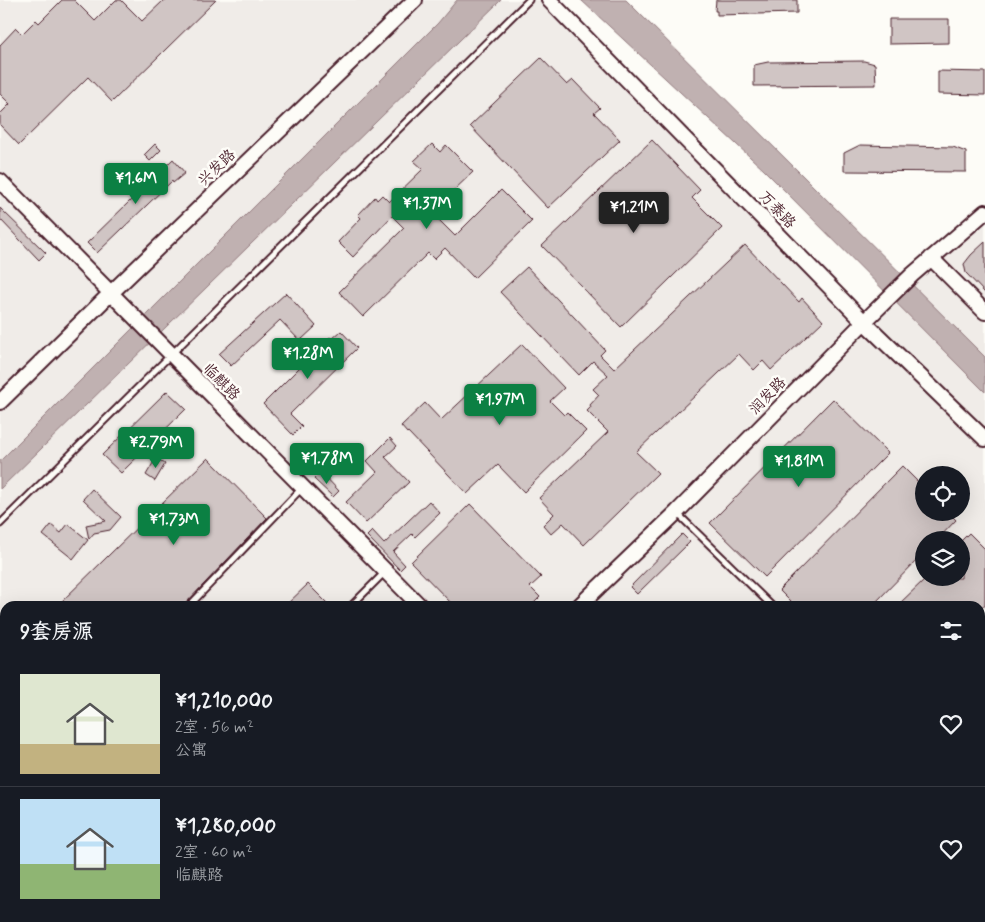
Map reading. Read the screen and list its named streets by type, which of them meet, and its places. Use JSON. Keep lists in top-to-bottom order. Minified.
{"streets":{"main road":["兴发路","万泰路","临麒路","润发路"]},"crossings":[["兴发路","临麒路"],["万泰路","润发路"]],"page":{"price":["¥1.6M","¥1.37M","¥1.21M","¥1.28M","¥1.97M","¥2.79M","¥1.78M","¥1.81M","¥1.73M"],"heading":"9套房源","list":[{"name":"¥1,210,000","note":"2室 · 56 m² · 公寓"},{"name":"¥1,280,000","note":"2室 · 60 m² · 临麒路"}]}}
